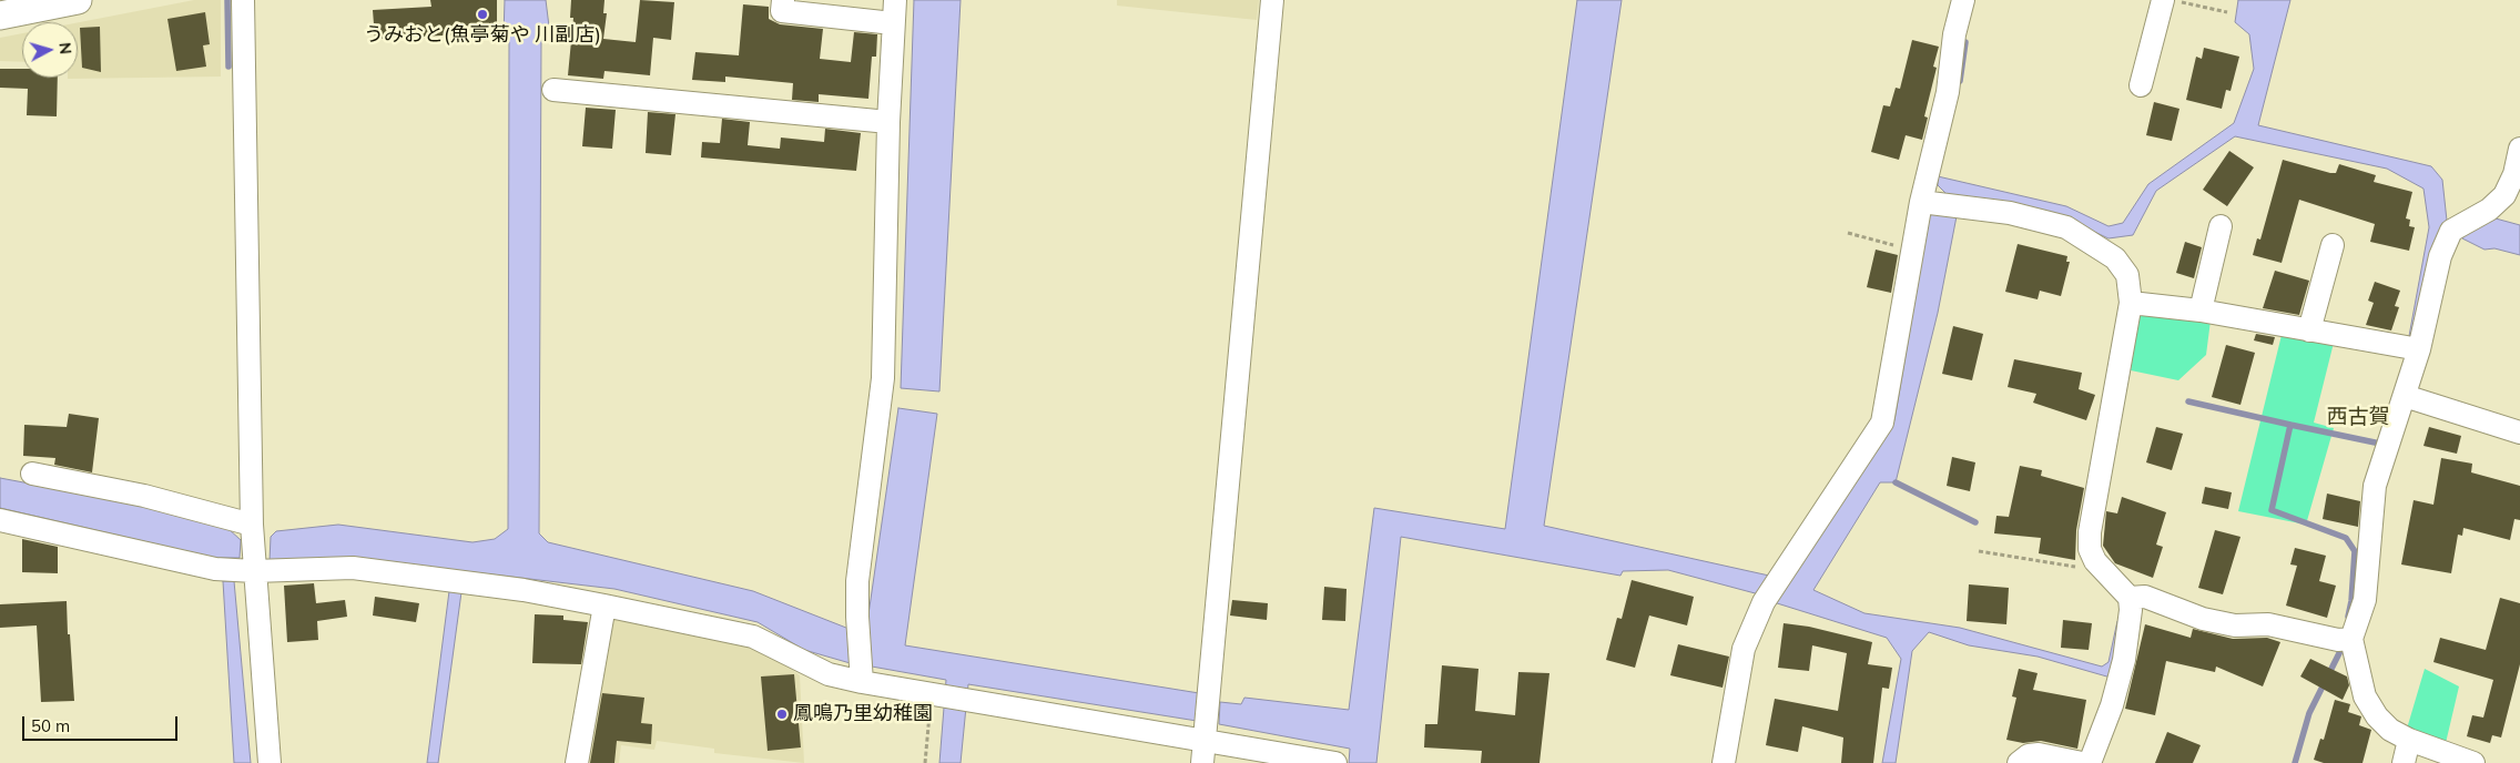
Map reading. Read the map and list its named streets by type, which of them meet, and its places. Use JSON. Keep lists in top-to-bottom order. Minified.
{"districts":["西古賀"],"places":["うみおと(魚亭菊や 川副店)","鳳鳴乃里幼稚園"],"scale_bar":"50 m","north":"right"}
